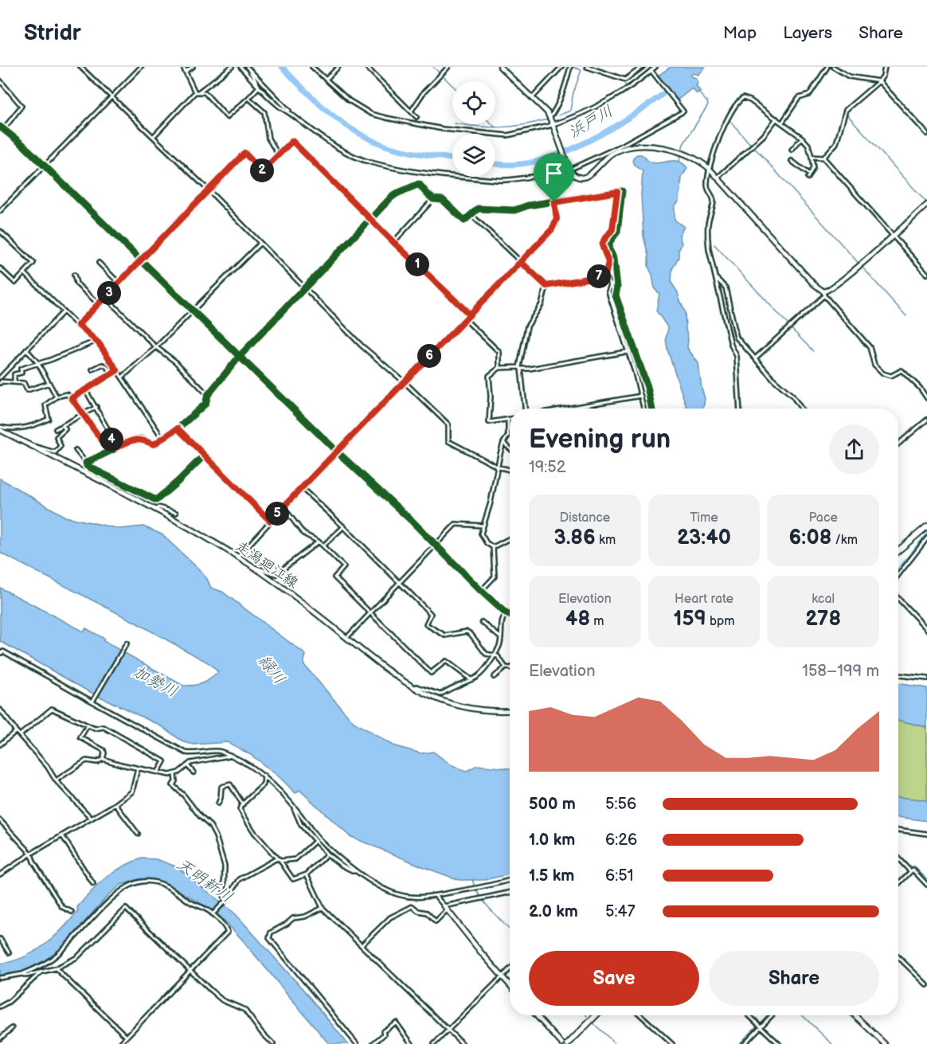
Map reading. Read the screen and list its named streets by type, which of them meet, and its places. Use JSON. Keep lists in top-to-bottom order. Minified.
{"streets":{"street":["走潟廻江線"]},"water":["浜戸川","緑川","加勢川","天明新川"],"page":{"header":"Stridr","nav":["Map","Layers","Share"],"pins":["2","1","7","3","6","4","5"],"heading":["Evening run","19:52"],"stats":[["Distance","3.86 km"],["Time","23:40"],["Pace","6:08 /km"],["Elevation","48 m"],["Heart rate","159 bpm"],["kcal","278"]],"chart":["Elevation","158–199 m"],"list":[{"name":"500 m","note":"5:56"},{"name":"1.0 km","note":"6:26"},{"name":"1.5 km","note":"6:51"},{"name":"2.0 km","note":"5:47"}],"buttons":["Save","Share"]}}
